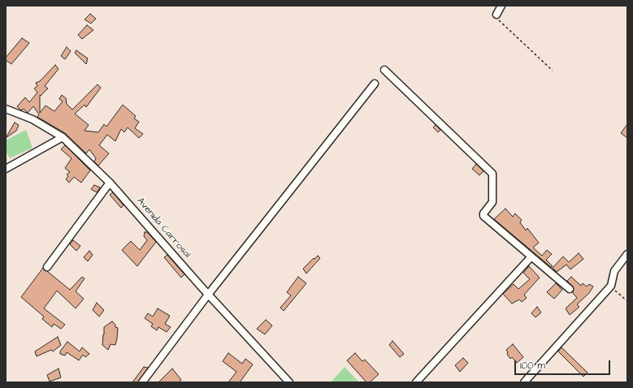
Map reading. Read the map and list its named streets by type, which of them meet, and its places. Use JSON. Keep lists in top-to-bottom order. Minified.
{"streets":{"street":["Avenida Carrosal"]},"scale_bar":"100 m"}
